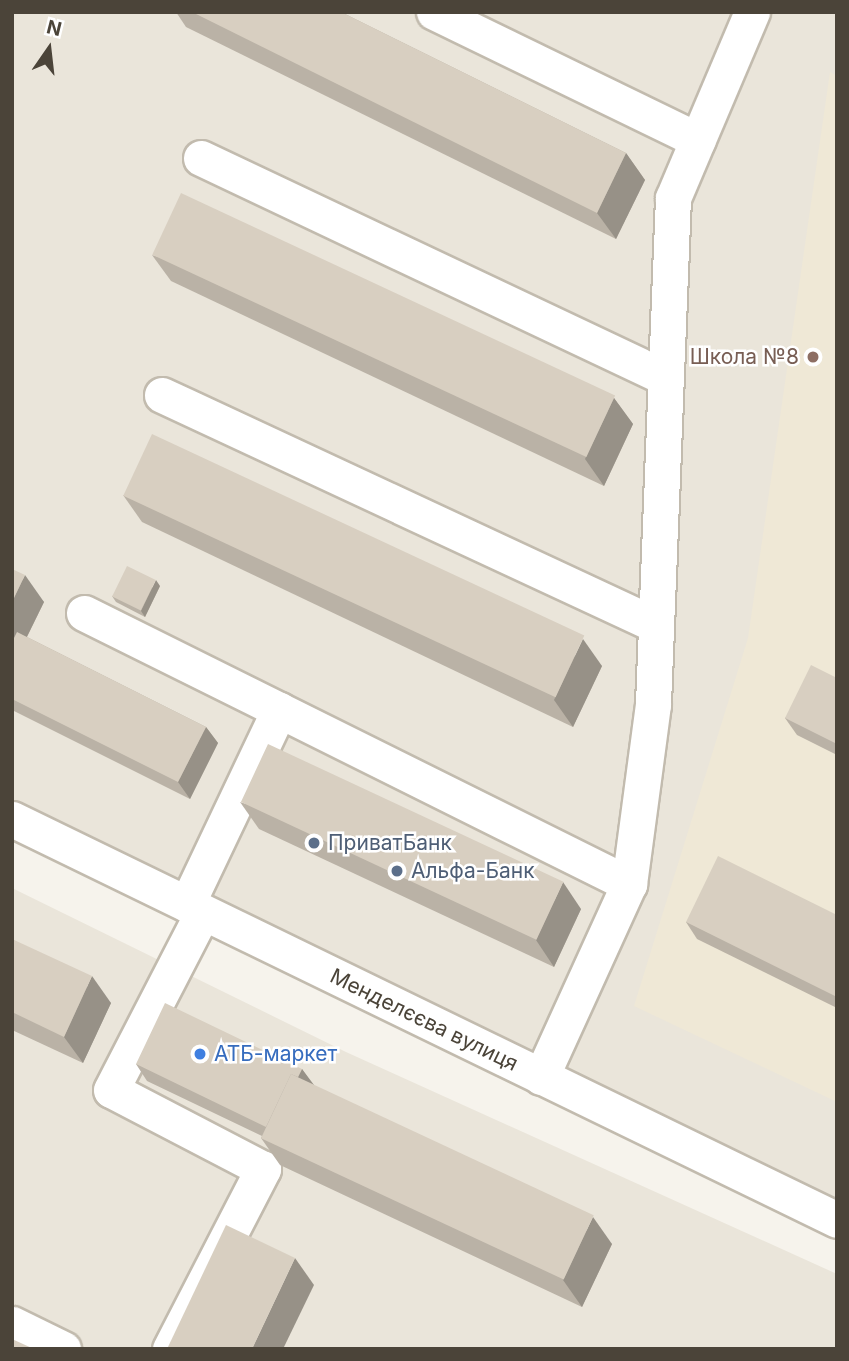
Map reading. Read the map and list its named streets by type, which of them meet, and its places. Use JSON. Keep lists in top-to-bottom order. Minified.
{"streets":{"street":["Менделєєва вулиця"]},"places":["Школа №8","ПриватБанк","Альфа-Банк","АТБ-маркет"],"north":"top"}
